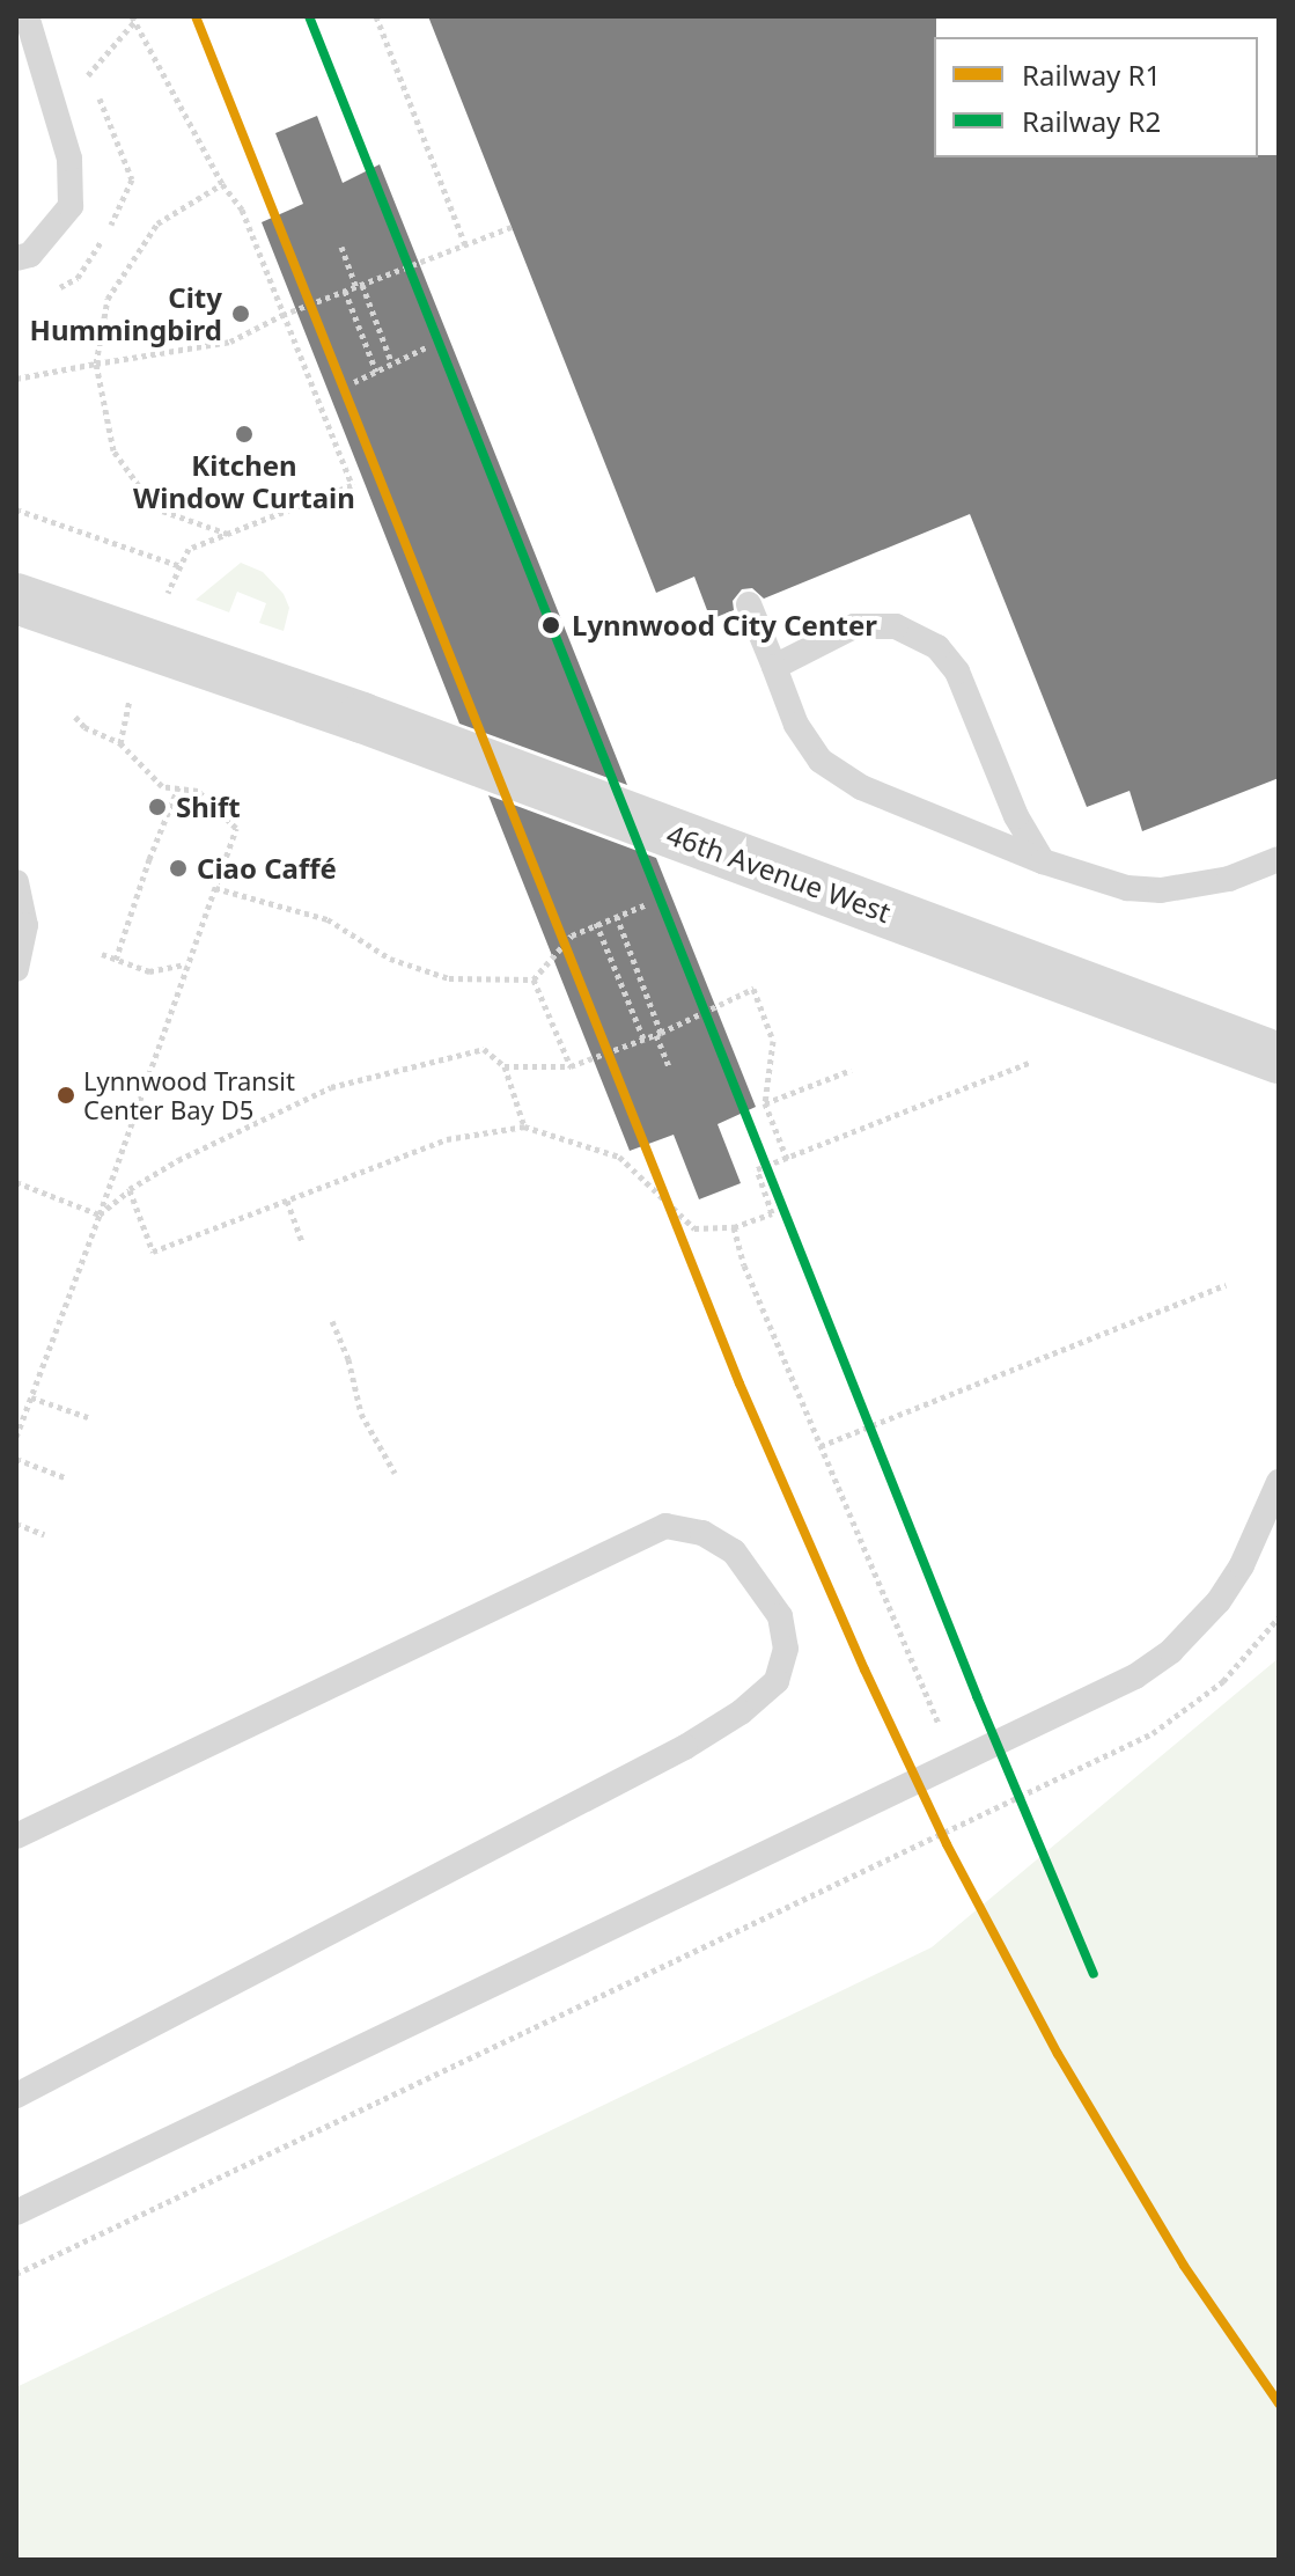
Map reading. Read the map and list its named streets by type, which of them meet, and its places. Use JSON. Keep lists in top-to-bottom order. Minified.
{"streets":{"street":["46th Avenue West"]},"places":["City Hummingbird","Kitchen Window Curtain","Lynnwood City Center","Shift","Ciao Caffé","Lynnwood Transit Center Bay D5"],"lines":["rail line R1","rail line R2"],"legend":["Railway R1","Railway R2"]}
